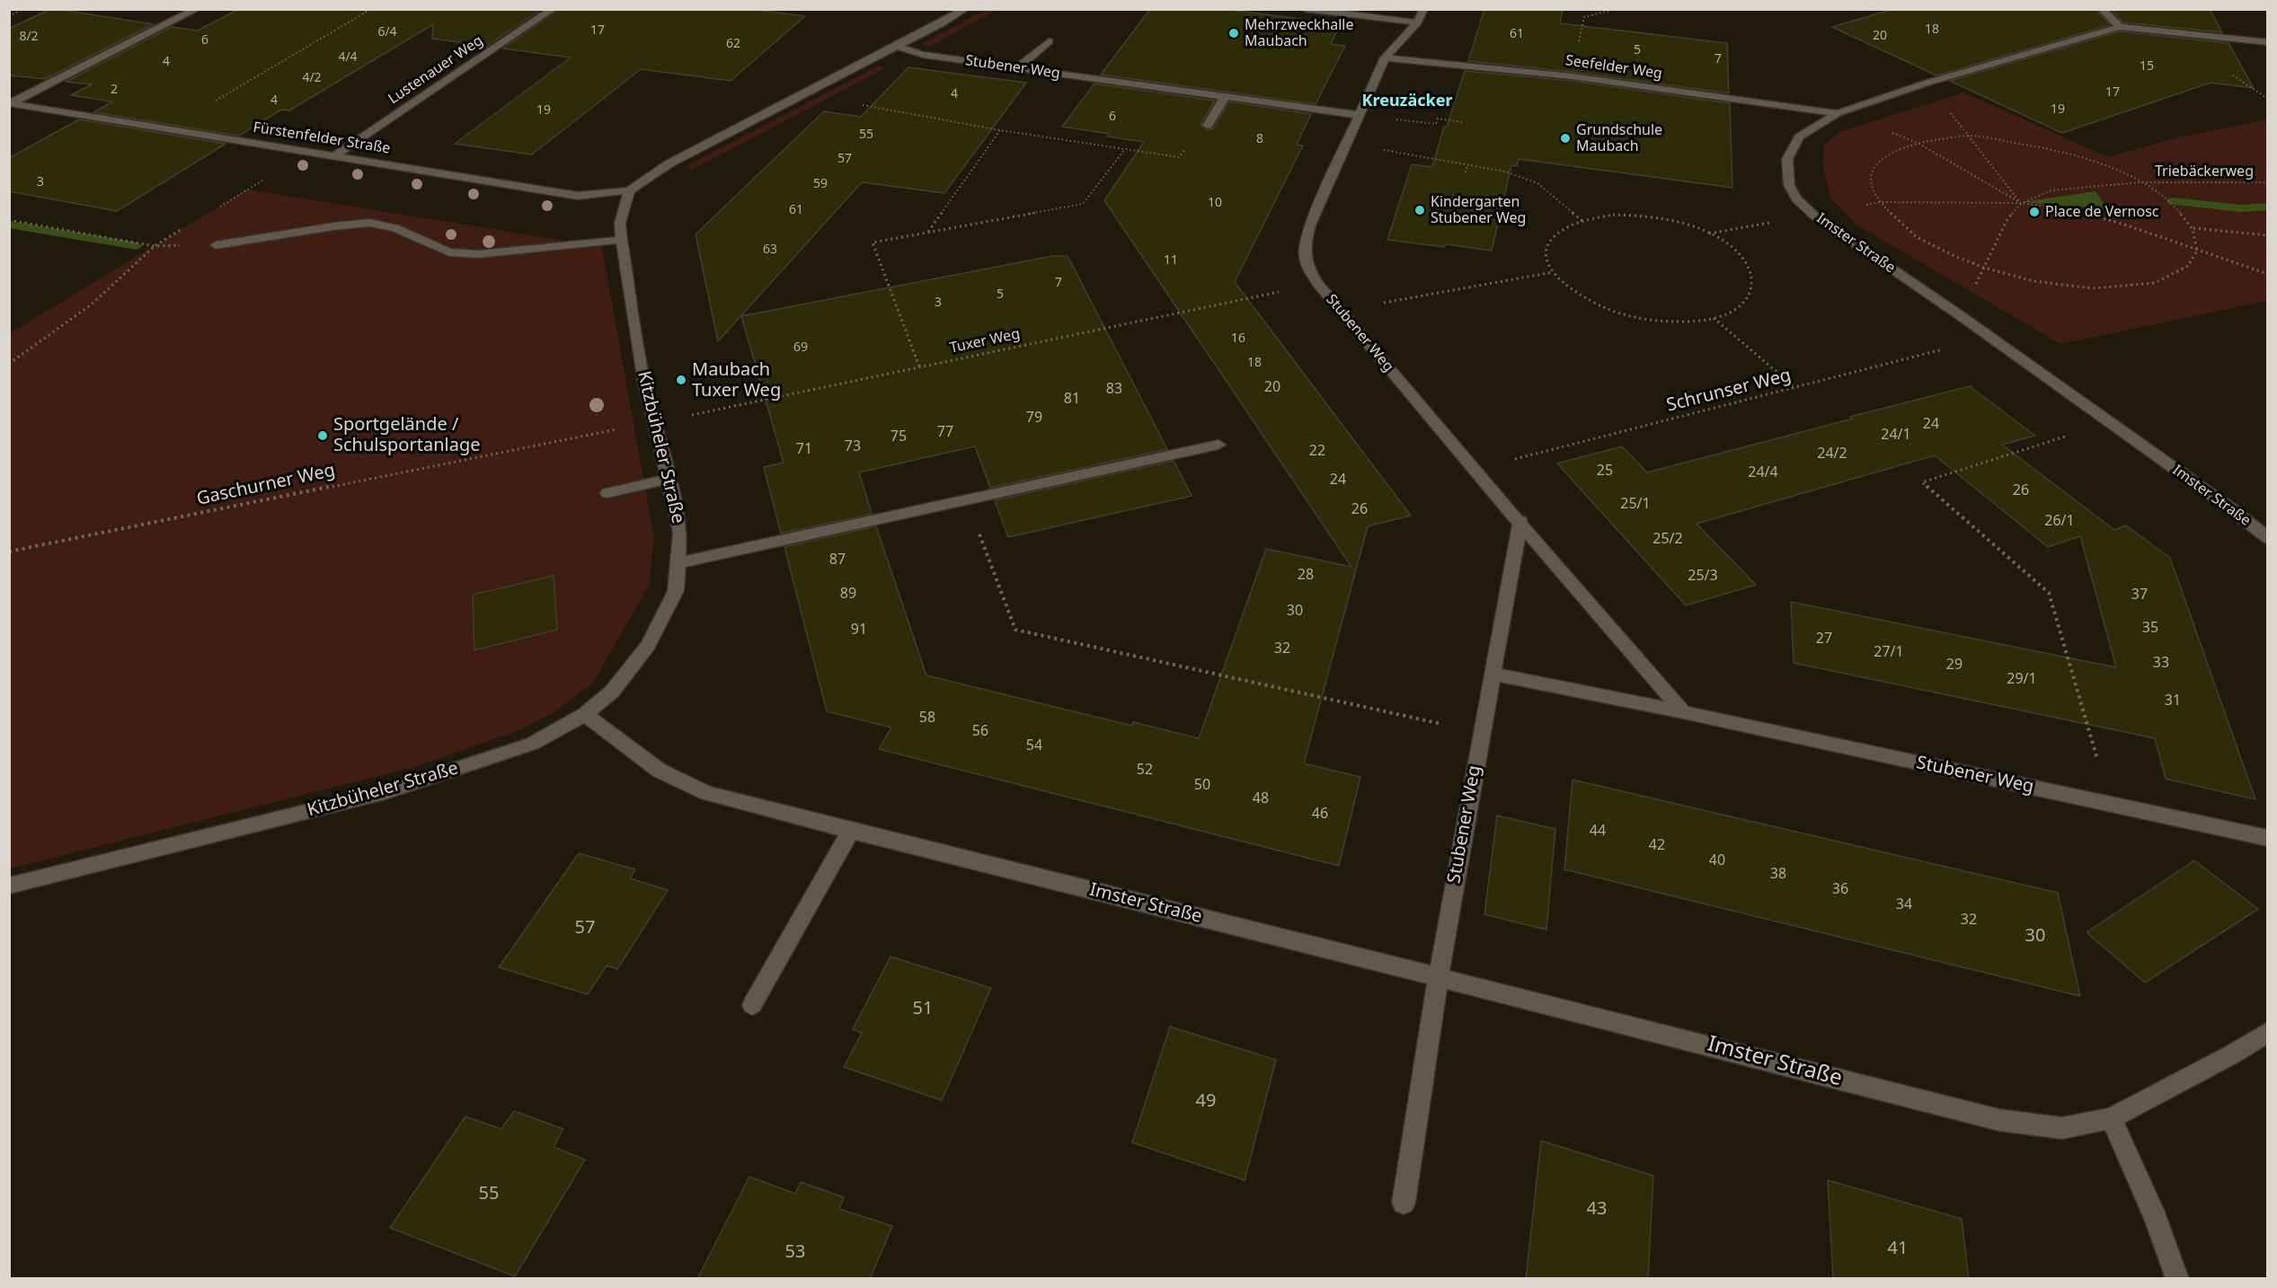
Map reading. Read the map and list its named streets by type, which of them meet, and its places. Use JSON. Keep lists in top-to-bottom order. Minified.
{"streets":{"street":["Stubener Weg","Seefelder Weg","Lustenauer Weg","Fürstenfelder Straße","Imster Straße","Kitzbüheler Straße"],"path":["Triebäckerweg","Tuxer Weg","Schrunser Weg","Gaschurner Weg"]},"crossings":[["Stubener Weg","Seefelder Weg"],["Stubener Weg","Imster Straße"],["Stubener Weg","Tuxer Weg"],["Stubener Weg","Schrunser Weg"],["Seefelder Weg","Imster Straße"],["Lustenauer Weg","Fürstenfelder Straße"],["Fürstenfelder Straße","Kitzbüheler Straße"],["Imster Straße","Schrunser Weg"],["Imster Straße","Kitzbüheler Straße"],["Tuxer Weg","Kitzbüheler Straße"],["Tuxer Weg","Gaschurner Weg"],["Kitzbüheler Straße","Gaschurner Weg"]],"districts":["Kreuzäcker"],"places":["Mehrzweckhalle Maubach","Grundschule Maubach","Kindergarten Stubener Weg","Place de Vernosc","Maubach Tuxer Weg","Sportgelände / Schulsportanlage"],"house_numbers":["18","17","6/4","61","20","8/2","6","62","5","4/4","7","4","15","4/2","2","17","4","4","19","19","6","55","8","57","3","59","10","61","63","11","7","5","3","16","69","18","20","83","81","79","24","77","24/1","75","73","71","22","24/2","25","24/4","24","26","25/1","26","26/1","25/2","87","28","25/3","89","37","30","35","91","27","32","27/1","33","29","29/1","31","58","56","54","52","50","48","46","44","42","40","38","36","34","32","57","30","51","49","55","43","41","53"]}
